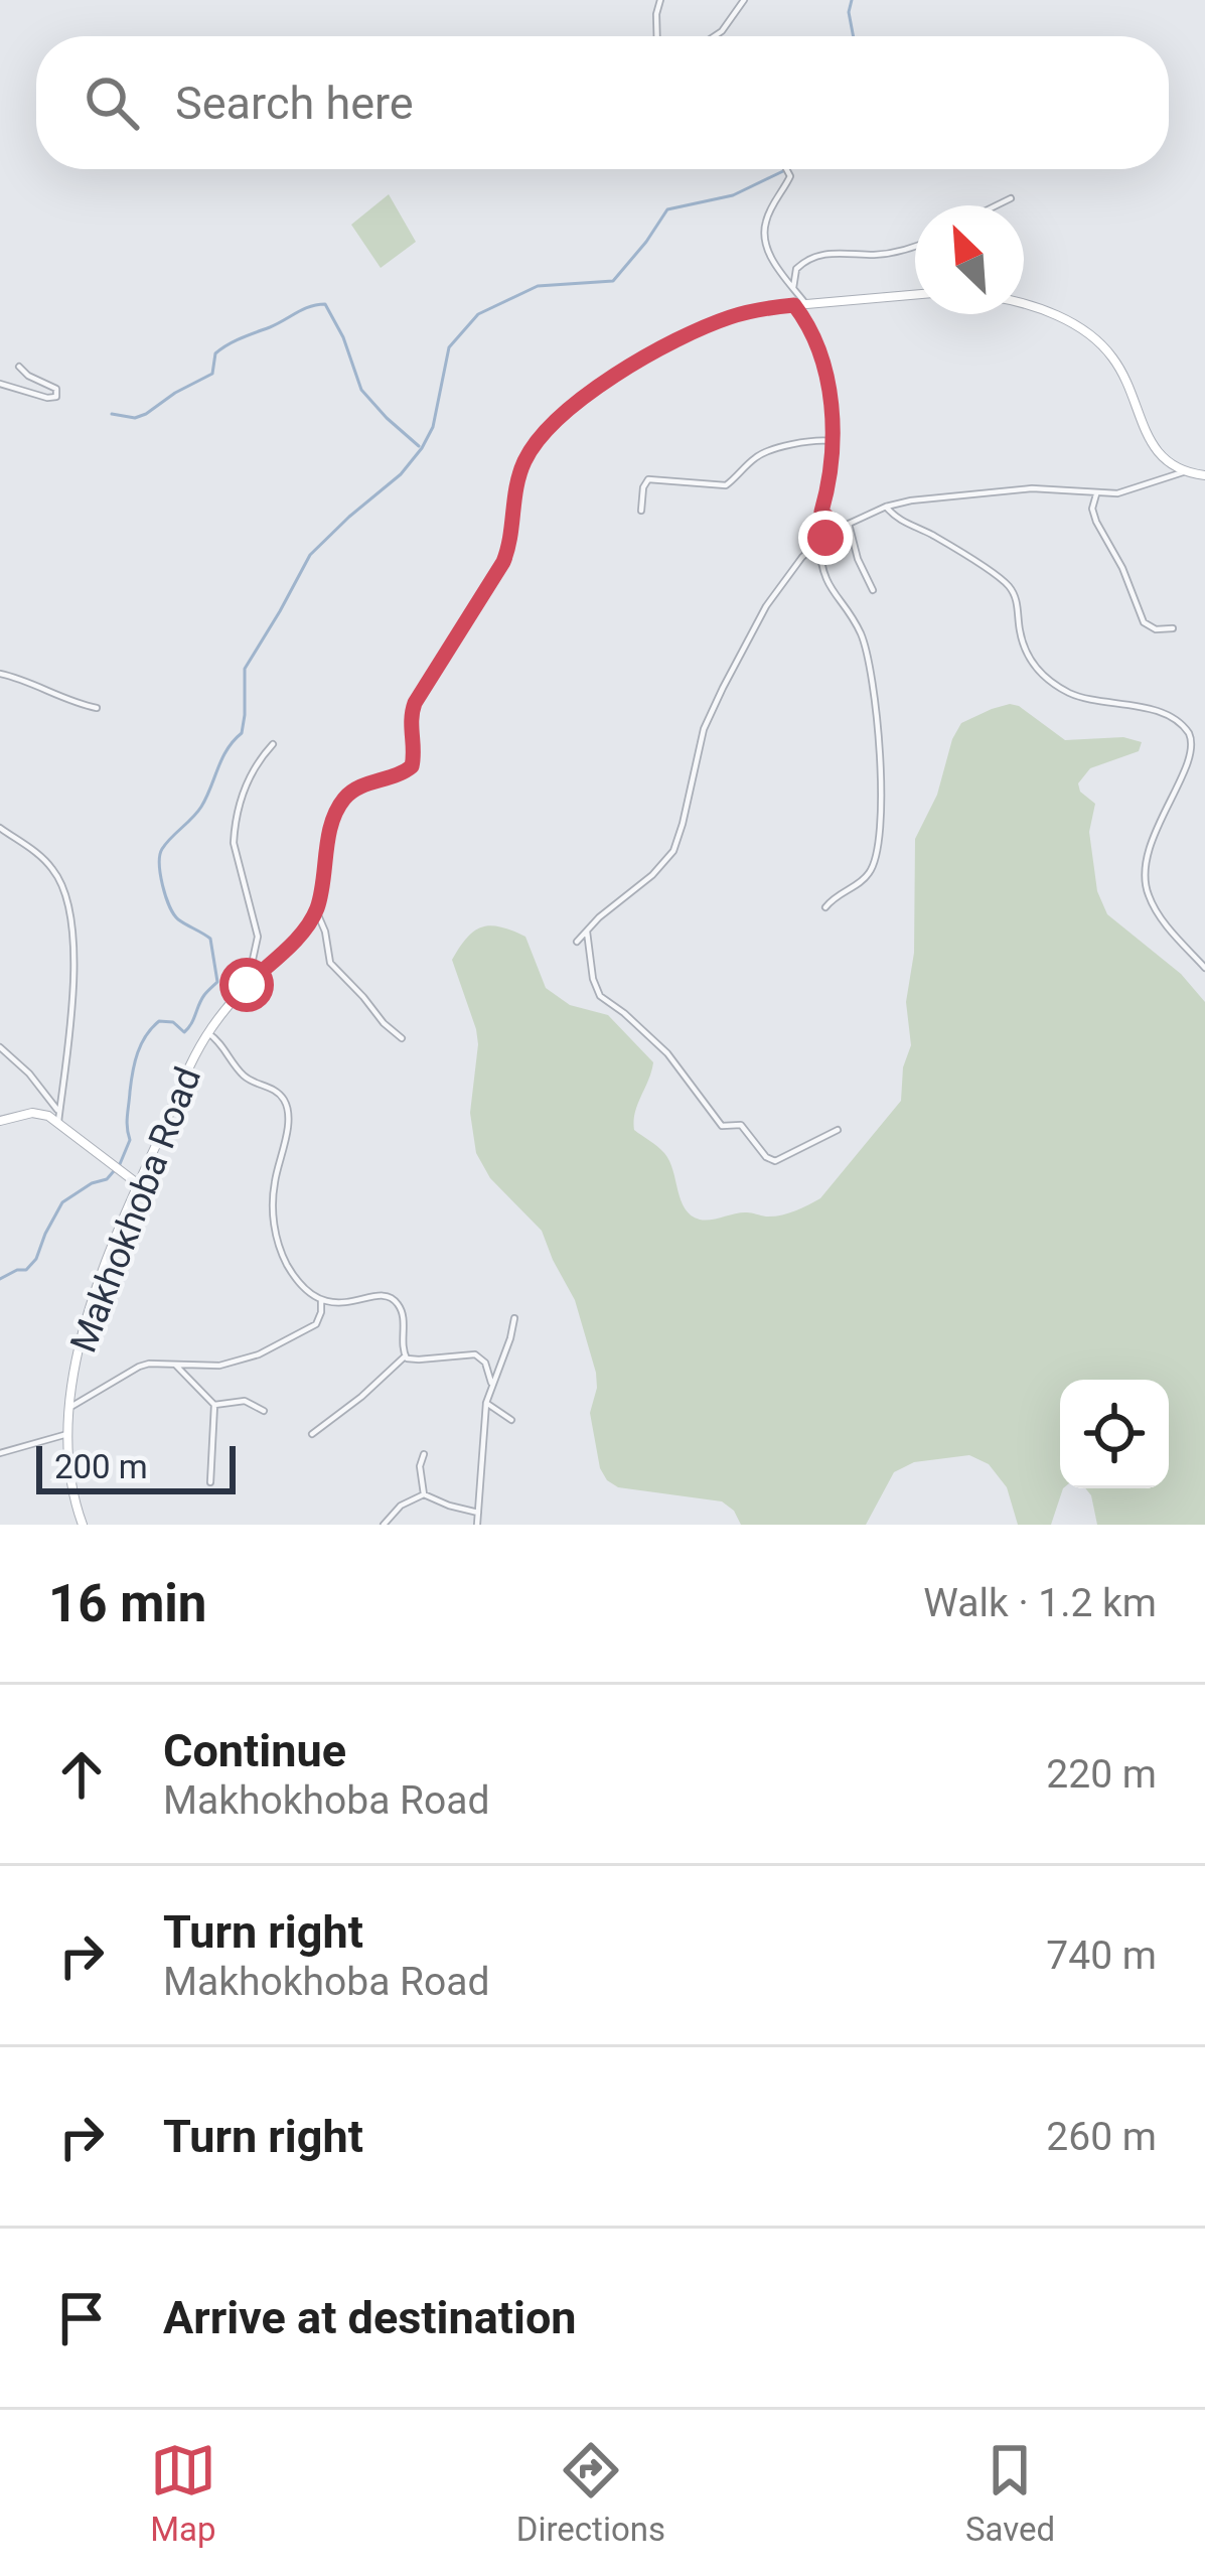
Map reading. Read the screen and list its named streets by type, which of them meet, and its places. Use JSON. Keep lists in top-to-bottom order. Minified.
{"streets":{"street":["Makhokhoba Road"]},"scale_bar":"200 m","north":"top left","page":{"search":"Search here","scale":"200 m","heading":["16 min","Walk · 1.2 km"],"list":[["Continue","Makhokhoba Road","220 m"],["Turn right","Makhokhoba Road","740 m"],["Turn right","260 m"],"Arrive at destination"],"nav":["Map","Directions","Saved"]}}
